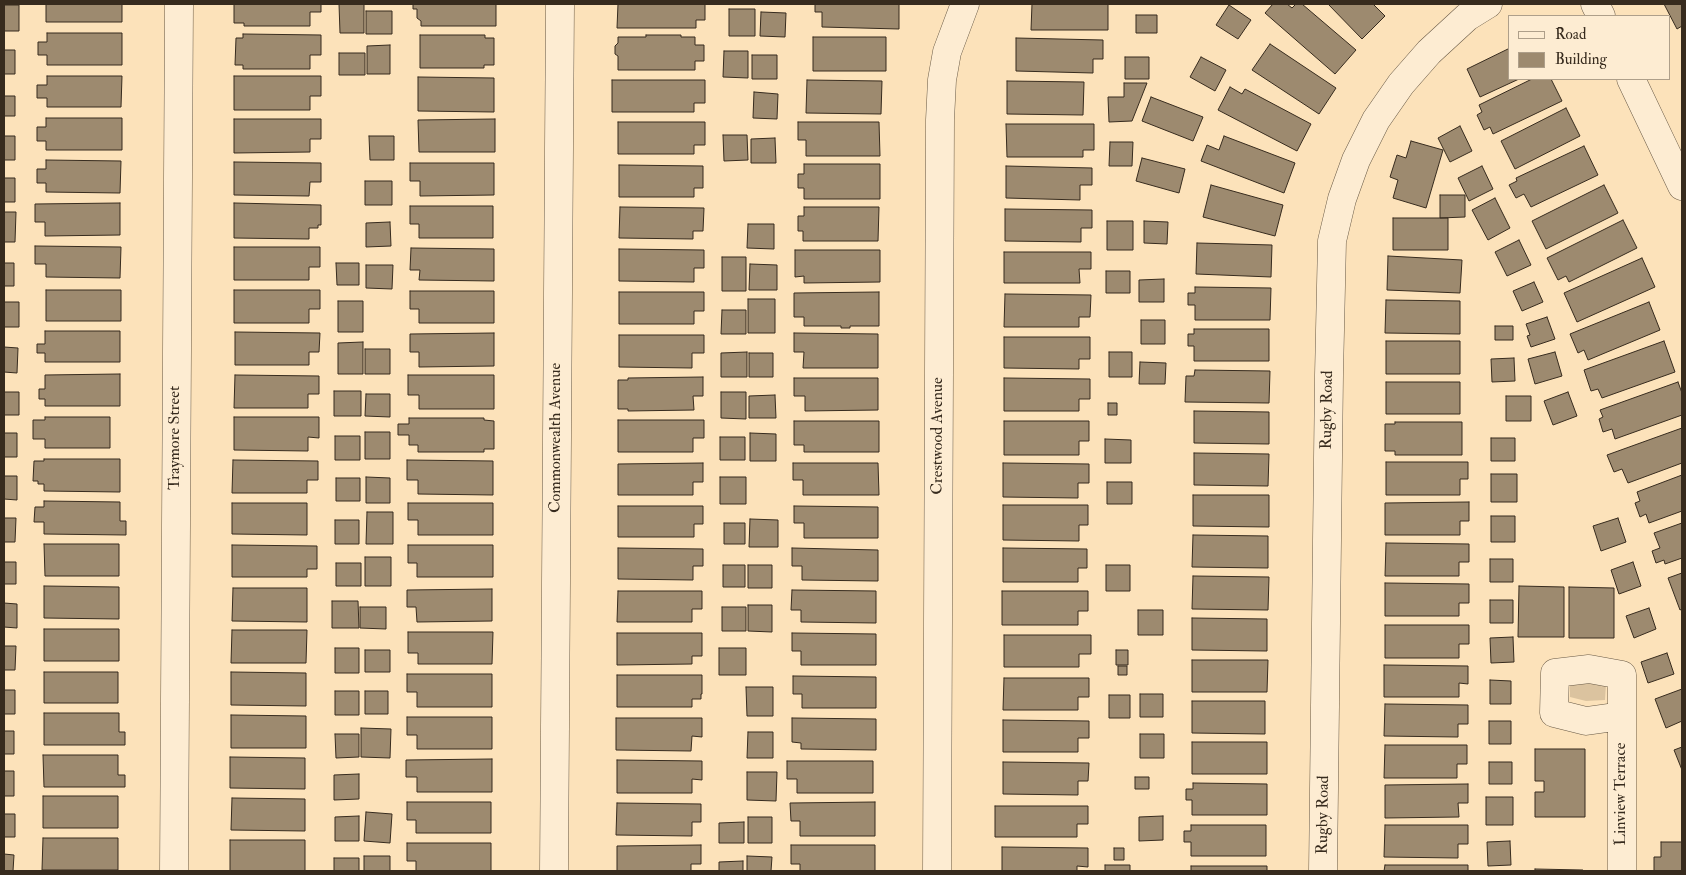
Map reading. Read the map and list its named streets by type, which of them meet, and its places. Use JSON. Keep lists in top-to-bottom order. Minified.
{"streets":{"street":["Rugby Road","Crestwood Avenue","Traymore Street","Commonwealth Avenue","Linview Terrace"]},"legend":["Road","Building"]}
